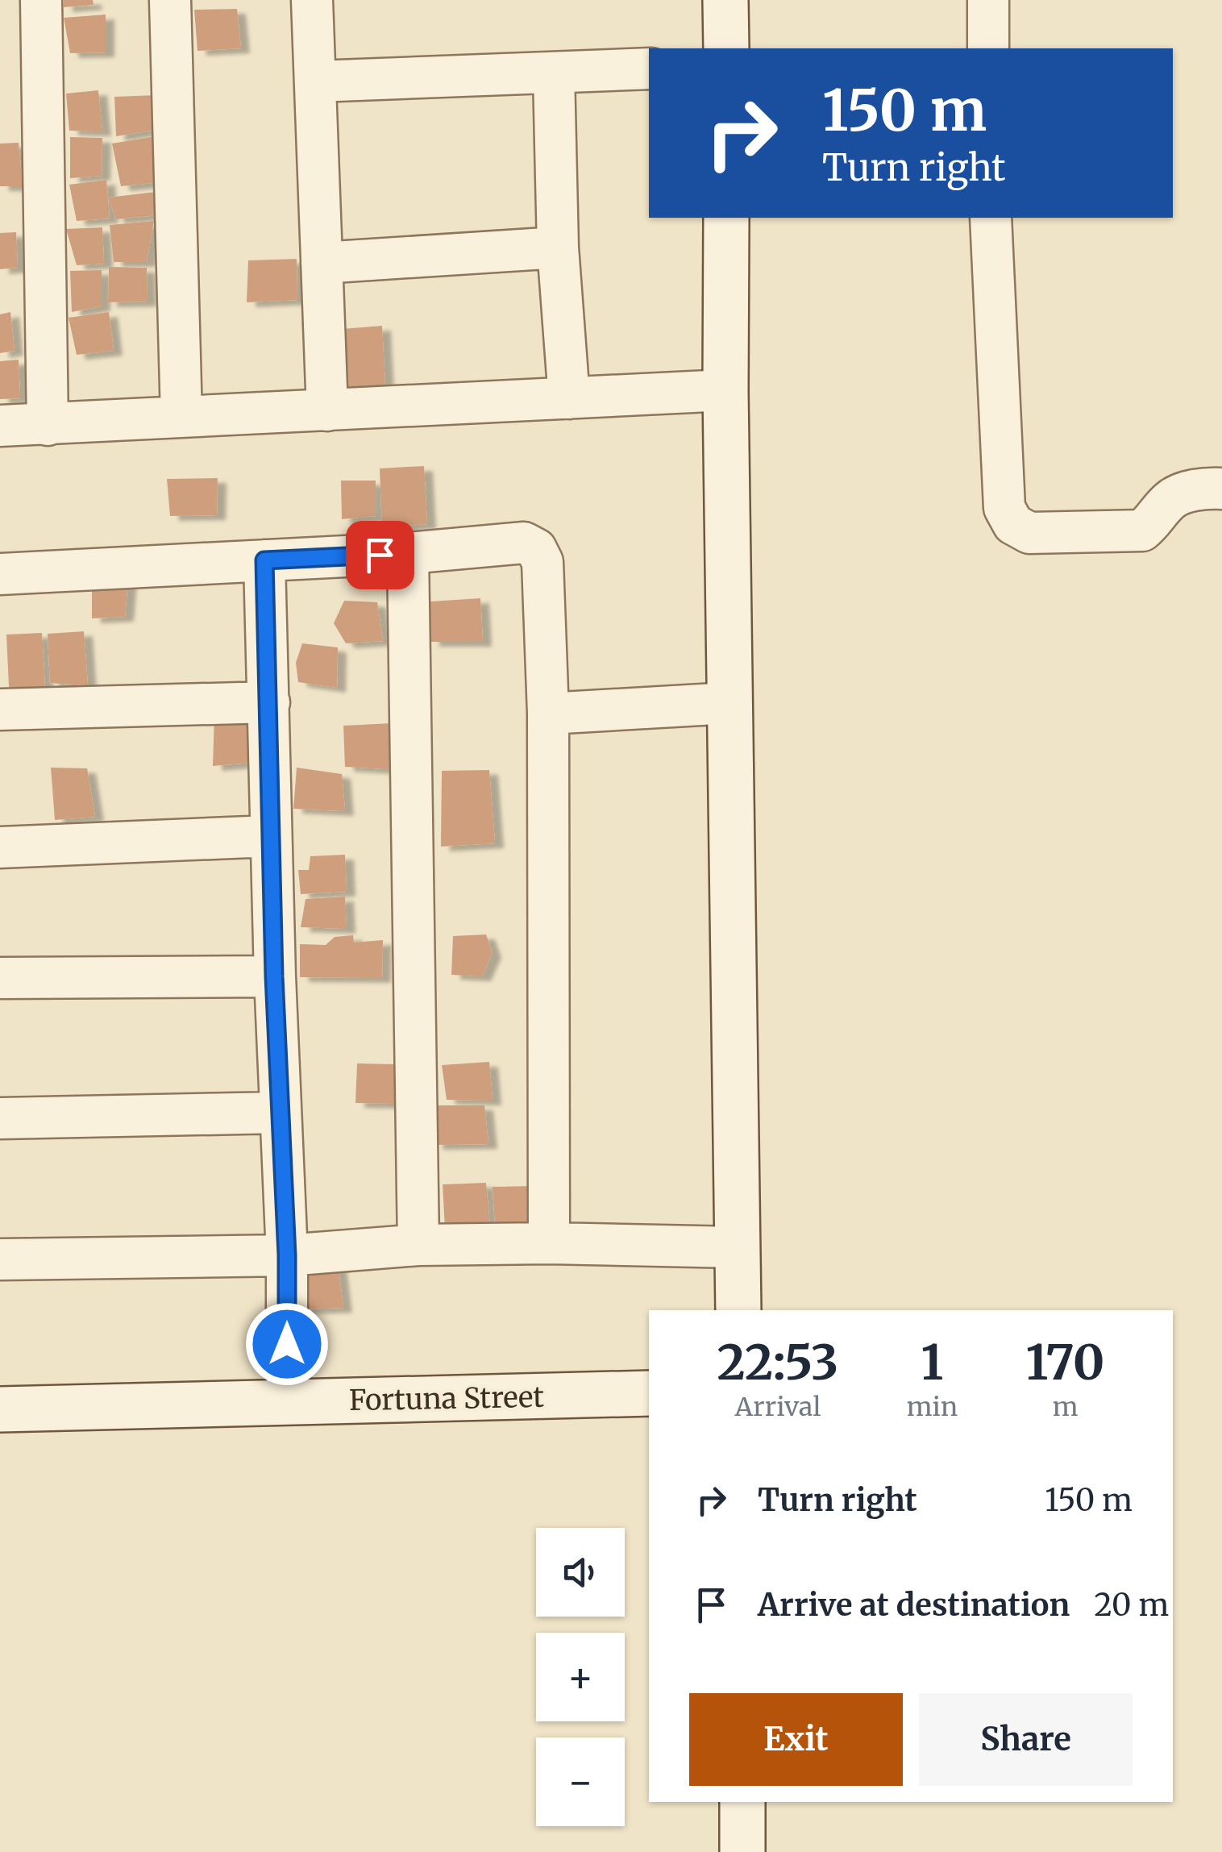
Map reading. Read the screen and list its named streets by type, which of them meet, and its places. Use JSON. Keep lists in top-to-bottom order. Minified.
{"streets":{"street":["Fortuna Street"]},"page":{"turn":["150 m","Turn right"],"eta":["22:53","Arrival","1","min","170","m"],"list":[{"name":"Turn right","value":"150 m"},{"name":"Arrive at destination","value":"20 m"}],"map_buttons":["+","−"],"buttons":["Exit","Share"]}}
